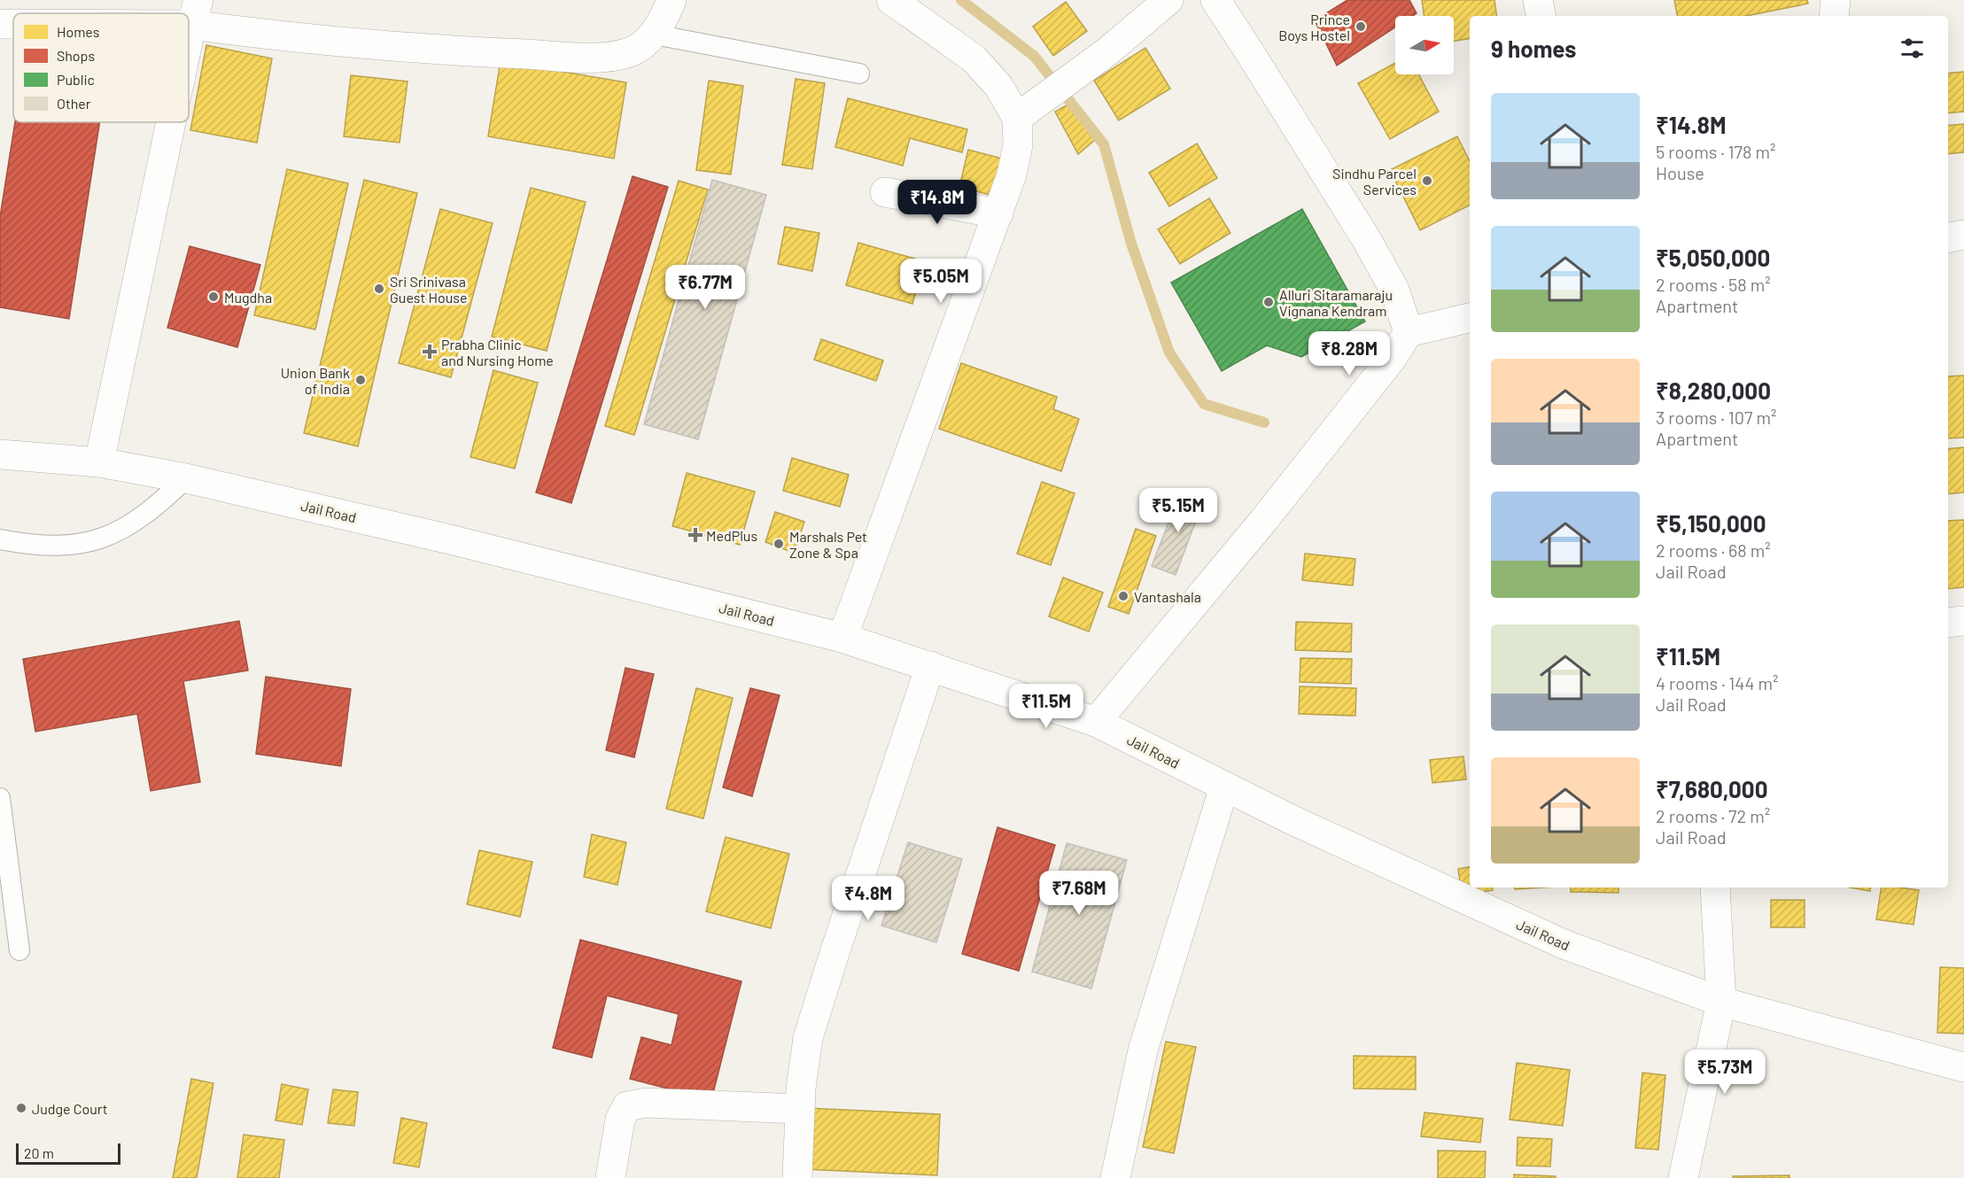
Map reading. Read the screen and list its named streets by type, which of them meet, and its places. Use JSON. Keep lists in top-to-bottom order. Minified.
{"streets":{"street":["Jail Road"]},"places":{"other":["Prince Boys Hostel","Sindhu Parcel Services","Sri Srinivasa Guest House","Mugdha","Alluri Sitaramaraju Vignana Kendram","Union Bank of India","Marshals Pet Zone & Spa","Vantashala","Judge Court"],"health":["Prabha Clinic and Nursing Home","MedPlus"]},"legend":["Homes","Shops","Public","Other"],"scale_bar":"20 m","north":"right","page":{"heading":"9 homes","list":[{"name":"₹14.8M","note":"5 rooms · 178 m² · House"},{"name":"₹5,050,000","note":"2 rooms · 58 m² · Apartment"},{"name":"₹8,280,000","note":"3 rooms · 107 m² · Apartment"},{"name":"₹5,150,000","note":"2 rooms · 68 m² · Jail Road"},{"name":"₹11.5M","note":"4 rooms · 144 m² · Jail Road"},{"name":"₹7,680,000","note":"2 rooms · 72 m² · Jail Road"}],"price":["₹14.8M","₹5.05M","₹6.77M","₹8.28M","₹5.15M","₹11.5M","₹7.68M","₹4.8M","₹5.73M"],"scale":"20 m"}}
